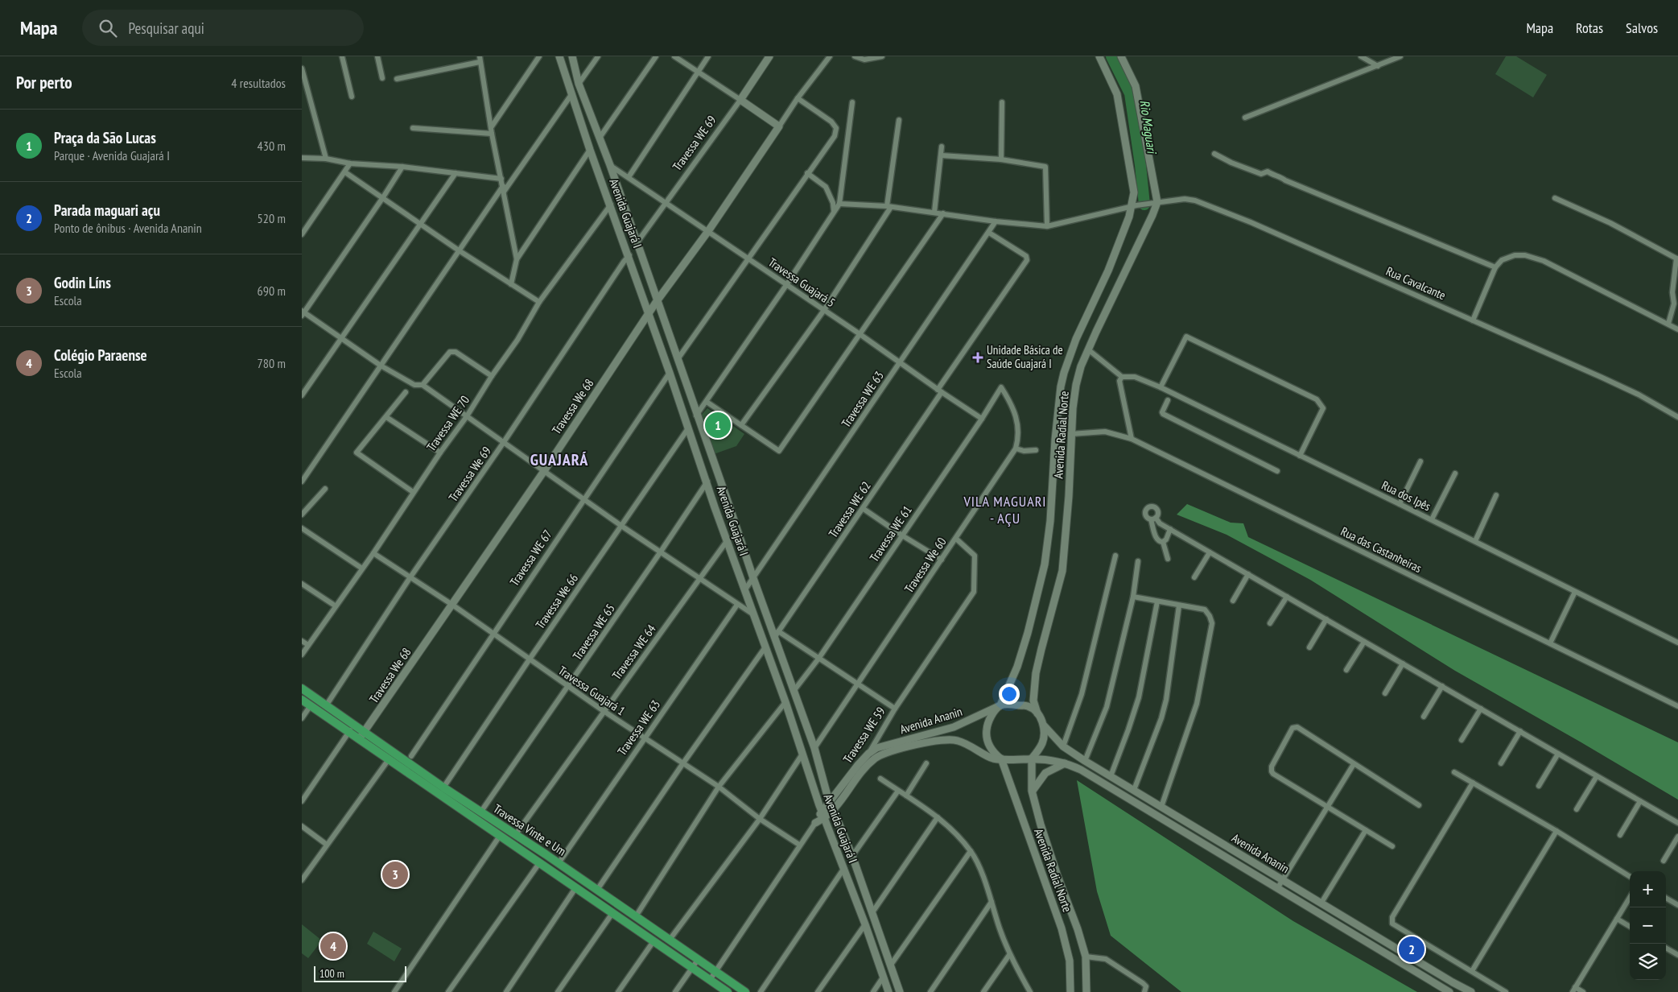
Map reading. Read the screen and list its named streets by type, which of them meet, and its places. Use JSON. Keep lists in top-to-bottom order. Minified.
{"streets":{"main road":["Travessa WE 69","Avenida Guajará I","Travessa We 68","Avenida Radial Norte","Avenida Ananin","Travessa WE 59","Travessa Vinte e Um"],"street":["Travessa Guajará 5","Rua Cavalcante","Travessa WE 63","Travessa WE 70","Travessa We 69","Rua dos Ipês","Travessa WE 62","Travessa WE 61","Rua das Castanheiras","Travessa WE 67","Travessa We 60","Travessa We 66","Travessa WE 65","Travessa WE 64","Travessa Guajará 1"]},"crossings":[["Travessa WE 69","Avenida Guajará I"],["Travessa WE 69","Travessa Guajará 5"],["Avenida Guajará I","Travessa Guajará 5"],["Avenida Guajará I","Travessa WE 63"],["Avenida Guajará I","Travessa We 68"],["Avenida Guajará I","Travessa WE 70"],["Avenida Guajará I","Travessa We 69"],["Avenida Guajará I","Travessa WE 62"],["Avenida Guajará I","Travessa WE 61"],["Avenida Guajará I","Travessa WE 67"],["Avenida Guajará I","Travessa We 60"],["Avenida Guajará I","Travessa We 66"],["Avenida Guajará I","Travessa WE 65"],["Avenida Guajará I","Travessa WE 64"],["Avenida Guajará I","Avenida Ananin"],["Avenida Guajará I","Travessa WE 59"],["Travessa Guajará 5","Travessa WE 63"],["Travessa Guajará 5","Travessa We 68"],["Travessa Guajará 5","Travessa WE 62"],["Travessa Guajará 5","Travessa WE 61"],["Rua Cavalcante","Travessa WE 63"],["Rua Cavalcante","Avenida Radial Norte"],["Travessa WE 63","Travessa WE 62"],["Travessa WE 63","Travessa Guajará 1"],["Travessa WE 63","Travessa Vinte e Um"],["Travessa We 68","Travessa Guajará 1"],["Travessa We 68","Travessa Vinte e Um"],["Travessa WE 70","Travessa Guajará 1"],["Avenida Radial Norte","Rua das Castanheiras"],["Avenida Radial Norte","Avenida Ananin"],["Travessa We 69","Travessa Guajará 1"],["Travessa We 69","Travessa Vinte e Um"],["Travessa WE 61","Travessa We 60"],["Travessa WE 67","Travessa Guajará 1"],["Travessa We 60","Travessa WE 59"],["Travessa We 66","Travessa Guajará 1"],["Travessa We 66","Travessa Vinte e Um"],["Travessa WE 65","Travessa Guajará 1"],["Travessa WE 65","Travessa Vinte e Um"],["Travessa WE 64","Travessa Guajará 1"],["Travessa WE 64","Travessa Vinte e Um"],["Avenida Ananin","Travessa WE 59"]],"districts":["GUAJARÁ","VILA MAGUARI - AÇU"],"water":["Rio Maguari"],"places":{"health":["Unidade Básica de Saúde Guajará I"]},"scale_bar":"100 m","page":{"header":"Mapa","search":"Pesquisar aqui","nav":["Mapa","Rotas","Salvos"],"heading":["Por perto","4 resultados"],"list":[{"mark":"1","name":"Praça da São Lucas","note":"Parque · Avenida Guajará I","value":"430 m"},{"mark":"2","name":"Parada maguari açu","note":"Ponto de ônibus · Avenida Ananin","value":"520 m"},{"mark":"3","name":"Godin Líns","note":"Escola","value":"690 m"},{"mark":"4","name":"Colégio Paraense","note":"Escola","value":"780 m"}],"pins":["1","3","4","2"],"map_buttons":["+","−"],"scale":"100 m"}}
